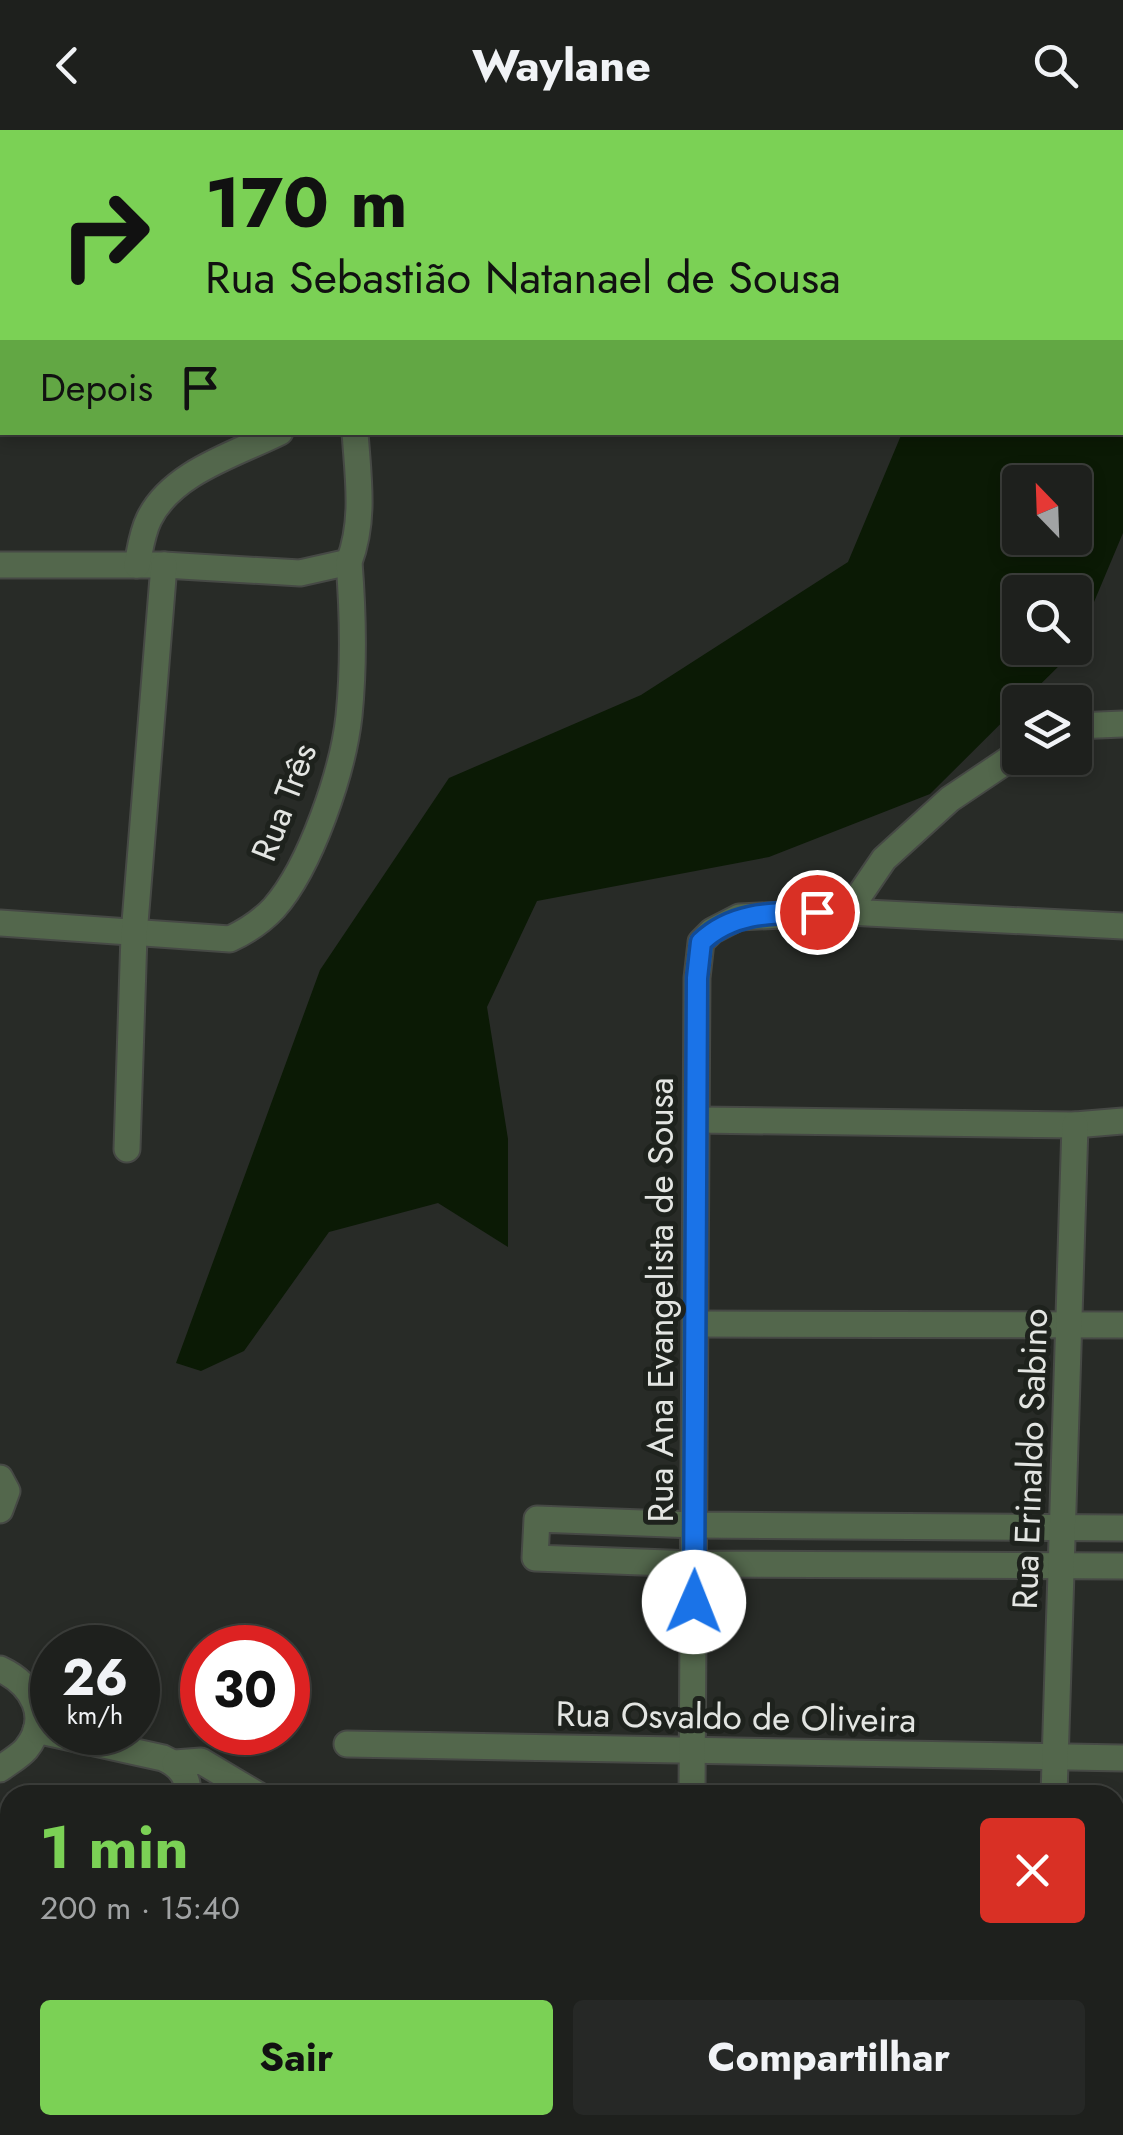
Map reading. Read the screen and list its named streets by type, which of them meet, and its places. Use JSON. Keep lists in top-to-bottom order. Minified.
{"streets":{"street":["Rua Três","Rua Ana Evangelista de Sousa","Rua Erinaldo Sabino","Rua Osvaldo de Oliveira"]},"crossings":[["Rua Ana Evangelista de Sousa","Rua Osvaldo de Oliveira"],["Rua Erinaldo Sabino","Rua Osvaldo de Oliveira"]],"north":"top left","page":{"header":"Waylane","turn":["170 m","Rua Sebastião Natanael de Sousa"],"then":"Depois","speed":"26 km/h","limit":"30","heading":["1 min","200 m · 15:40"],"buttons":["Sair","Compartilhar"]}}
